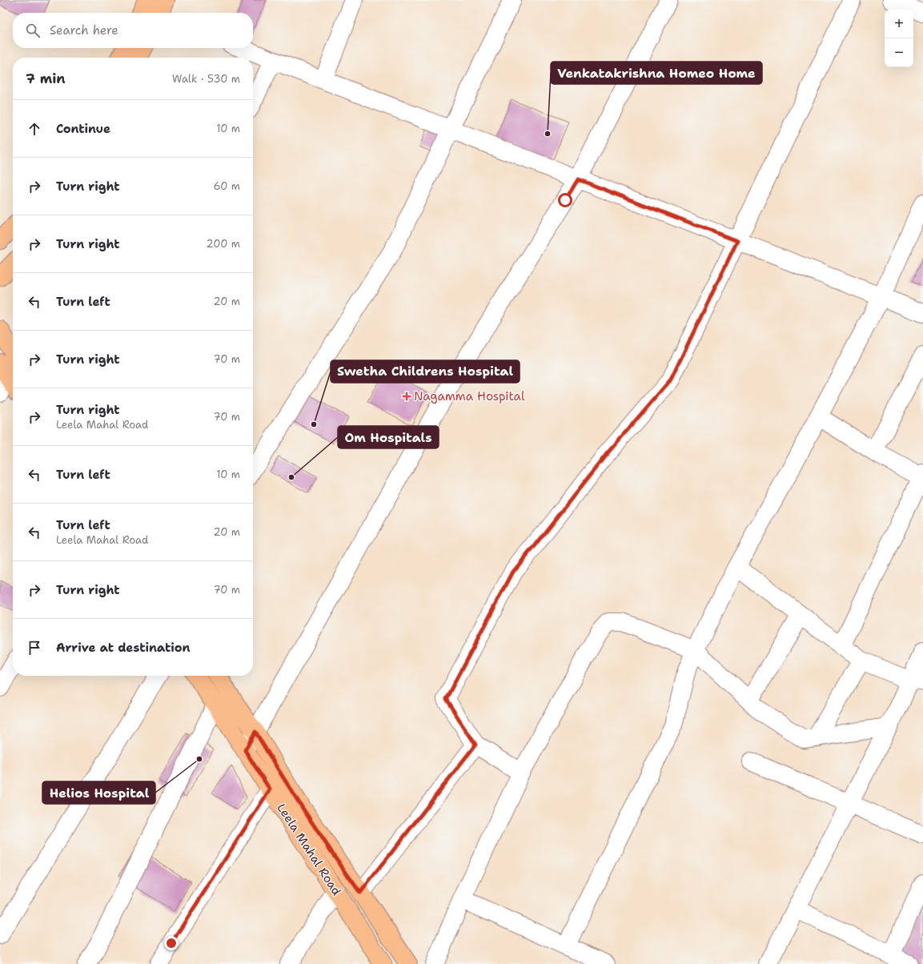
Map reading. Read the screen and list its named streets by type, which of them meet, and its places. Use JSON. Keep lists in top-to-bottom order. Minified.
{"streets":{"main road":["Leela Mahal Road"]},"places":{"other":["Venkatakrishna Homeo Home","Swetha Childrens Hospital","Om Hospitals","Helios Hospital"],"health":["Nagamma Hospital"]},"page":{"map_buttons":["+","−"],"search":"Search here","heading":["7 min","Walk · 530 m"],"list":[["Continue","10 m"],["Turn right","60 m"],["Turn right","200 m"],["Turn left","20 m"],["Turn right","70 m"],["Turn right","Leela Mahal Road","70 m"],["Turn left","10 m"],["Turn left","Leela Mahal Road","20 m"],["Turn right","70 m"],"Arrive at destination"]}}
